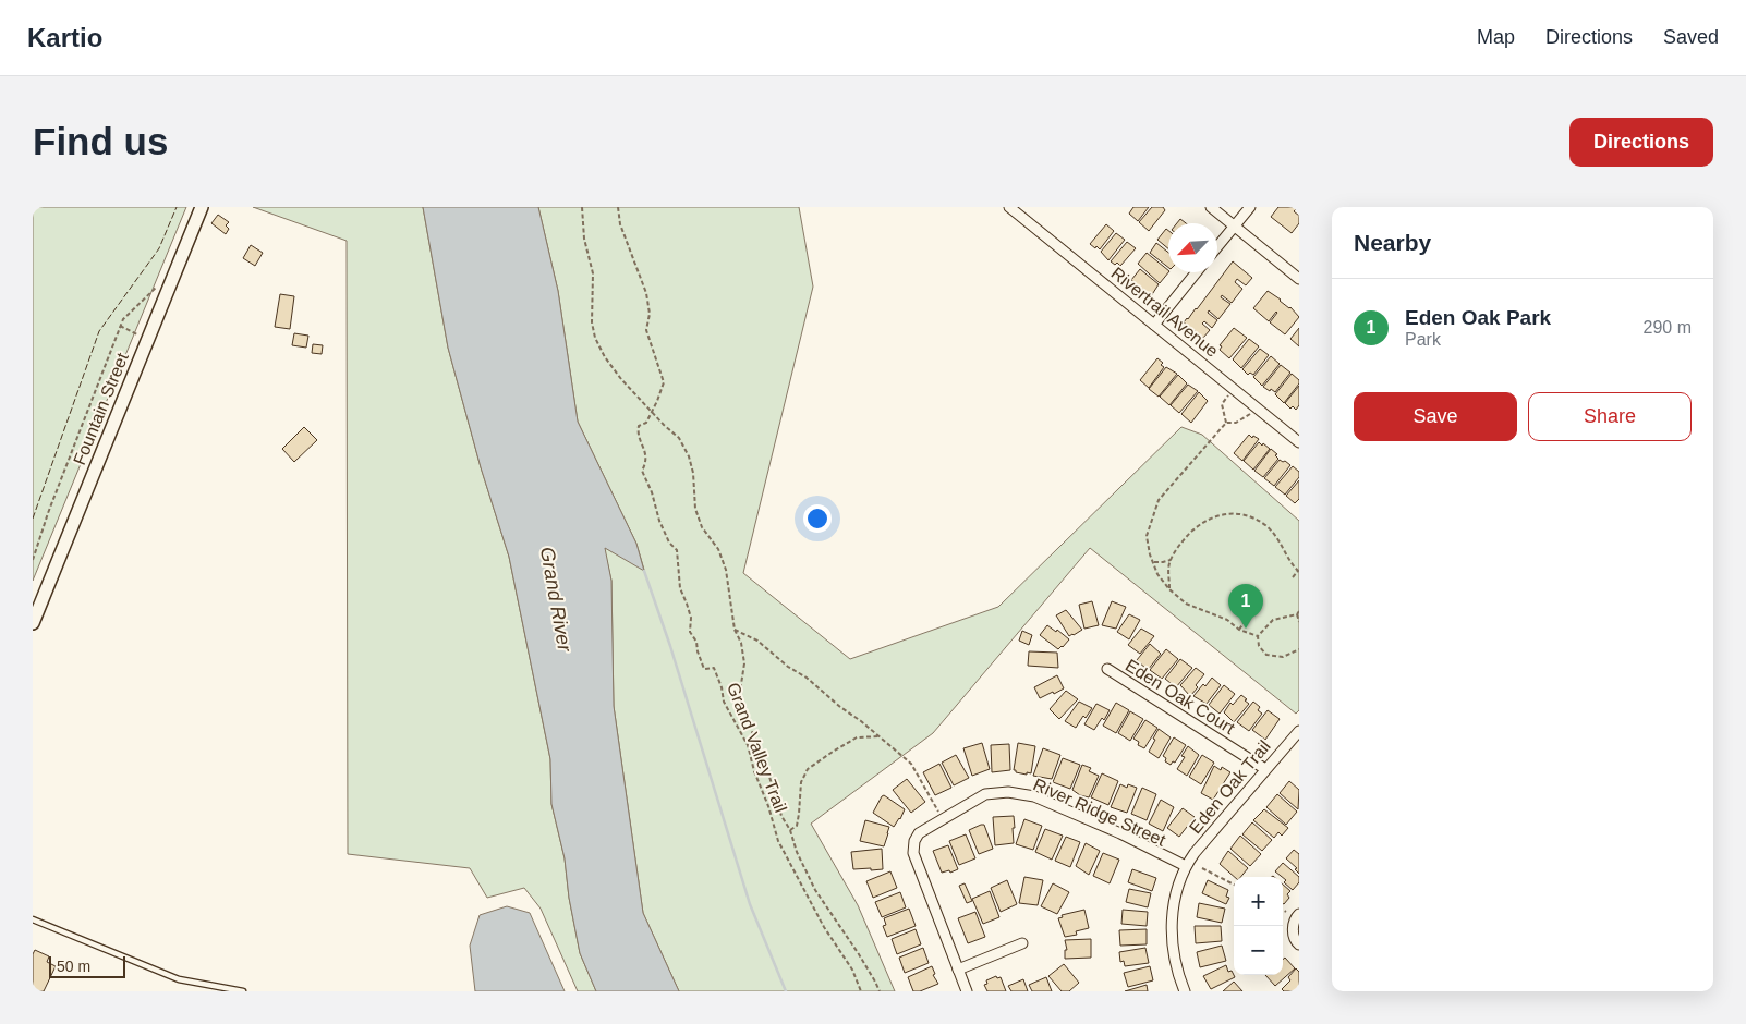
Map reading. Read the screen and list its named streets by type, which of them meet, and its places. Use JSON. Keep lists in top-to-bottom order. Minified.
{"streets":{"main road":["Fountain Street"],"street":["Rivertrail Avenue","Eden Oak Court","Eden Oak Trail","River Ridge Street"],"path":["Grand Valley Trail"]},"crossings":[["Eden Oak Court","Eden Oak Trail"],["Eden Oak Trail","River Ridge Street"]],"water":["Grand River"],"scale_bar":"50 m","north":"bottom left","page":{"header":"Kartio","nav":["Map","Directions","Saved"],"buttons":["Directions",["Save","Share"]],"title":"Find us","heading":"Nearby","list":[{"mark":"1","name":"Eden Oak Park","note":"Park","value":"290 m"}],"pins":"1","map_buttons":["+","−"],"scale":"50 m"}}
